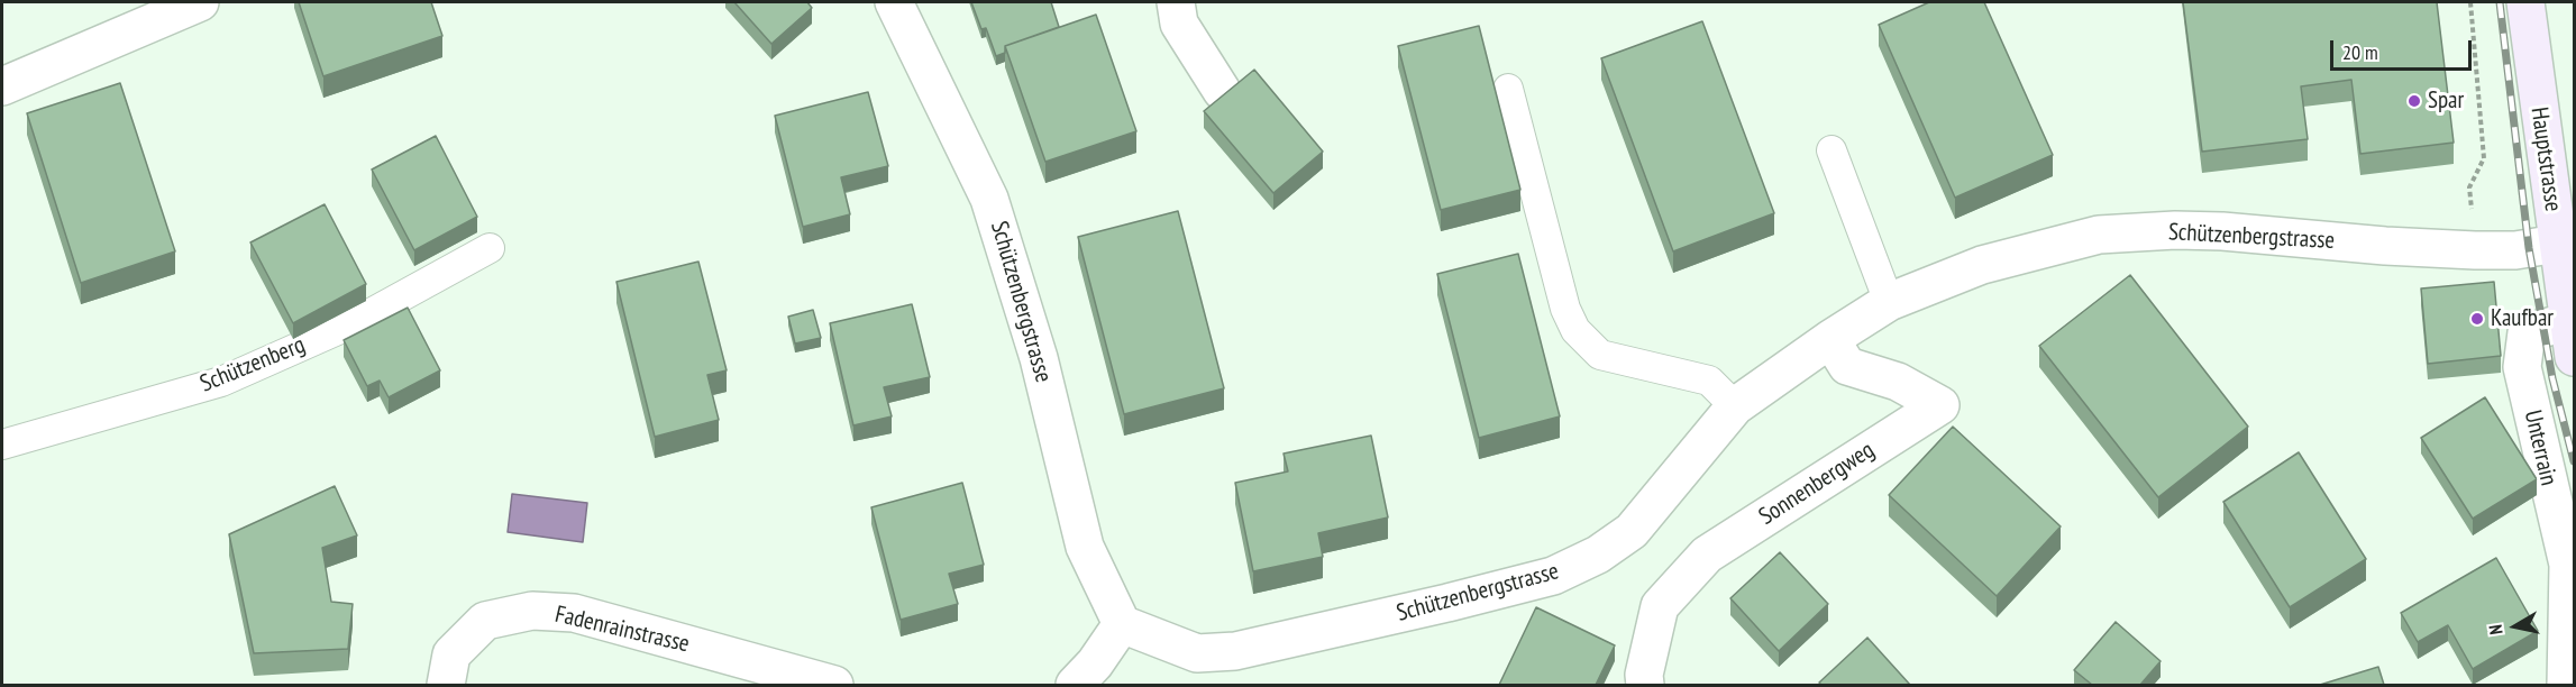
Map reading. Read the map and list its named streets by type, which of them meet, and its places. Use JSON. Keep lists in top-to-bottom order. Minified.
{"streets":{"street":["Hauptstrasse","Schützenbergstrasse","Unterrain","Sonnenbergweg","Fadenrainstrasse"],"lane":["Schützenberg"]},"crossings":[["Hauptstrasse","Schützenbergstrasse"],["Hauptstrasse","Unterrain"],["Schützenbergstrasse","Sonnenbergweg"]],"places":["Spar","Kaufbar"],"scale_bar":"20 m","north":"left"}
